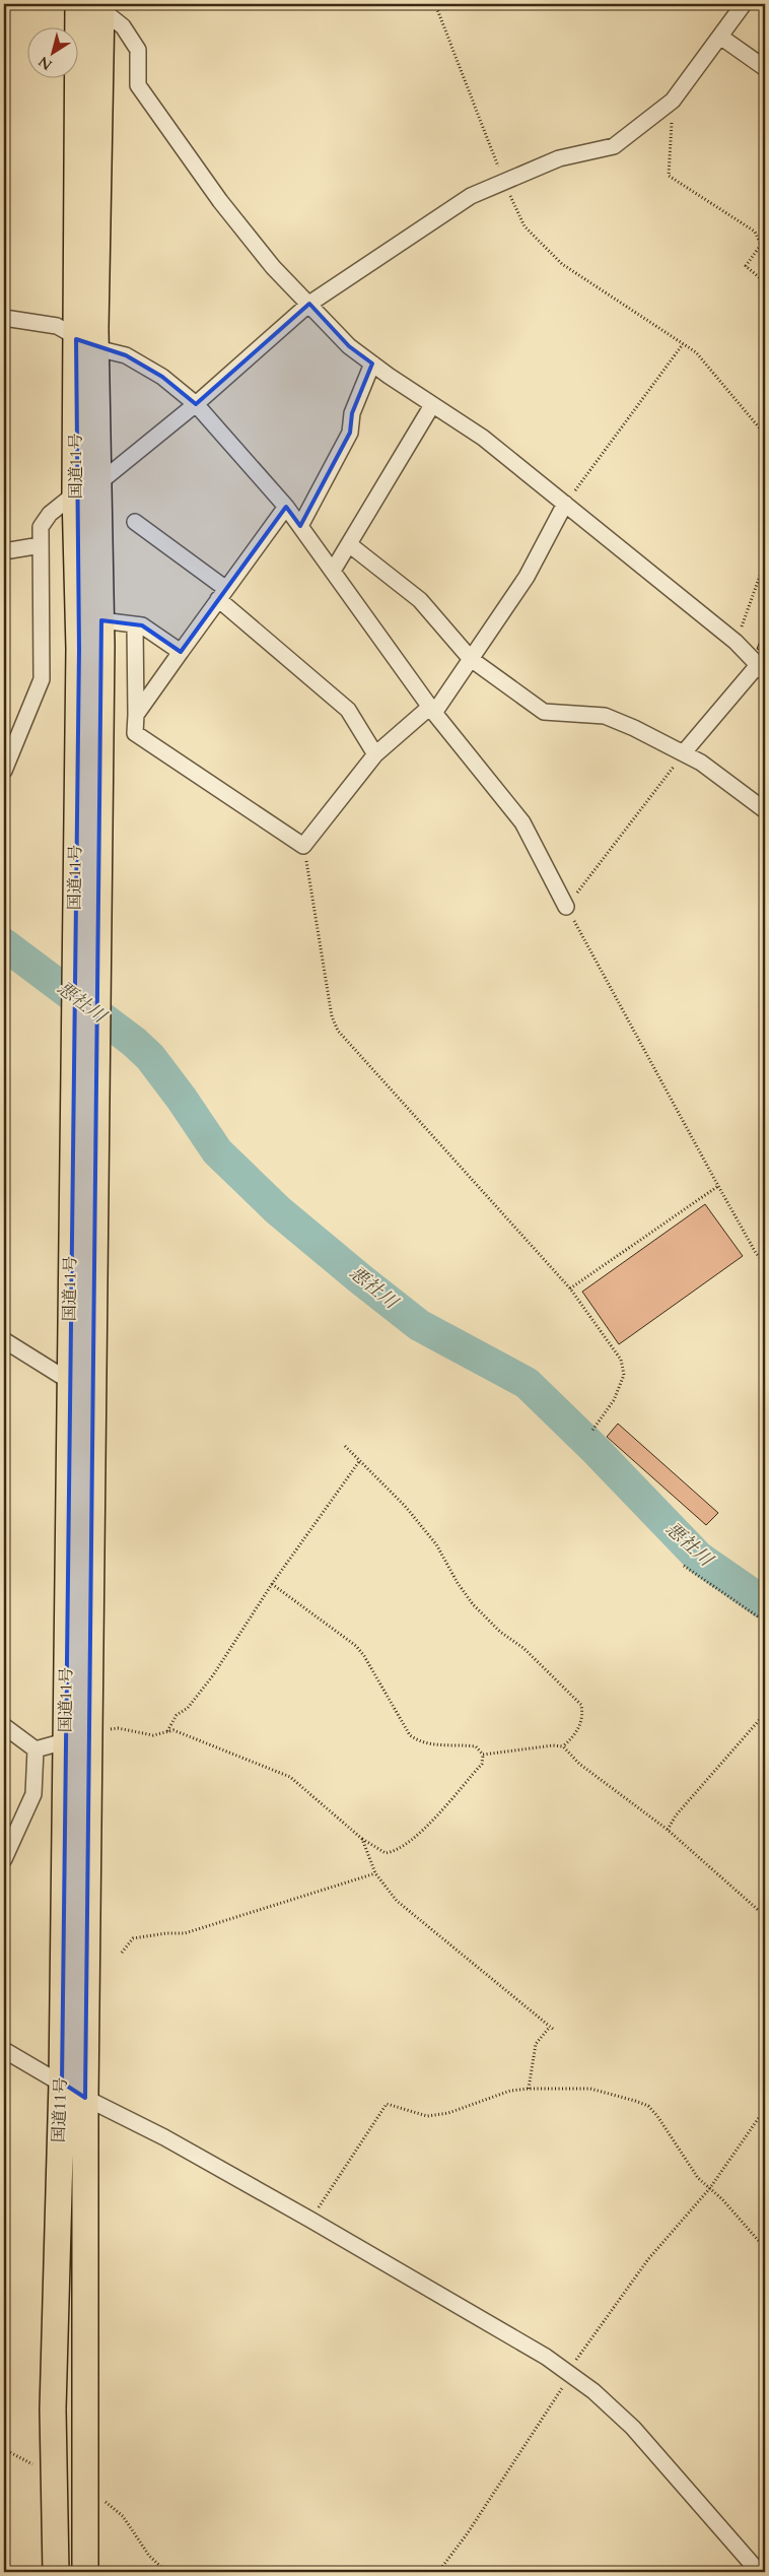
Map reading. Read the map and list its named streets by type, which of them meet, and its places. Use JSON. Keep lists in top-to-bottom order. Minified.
{"streets":{"highway":["国道11号"]},"water":["悪社川"],"north":"bottom left"}
